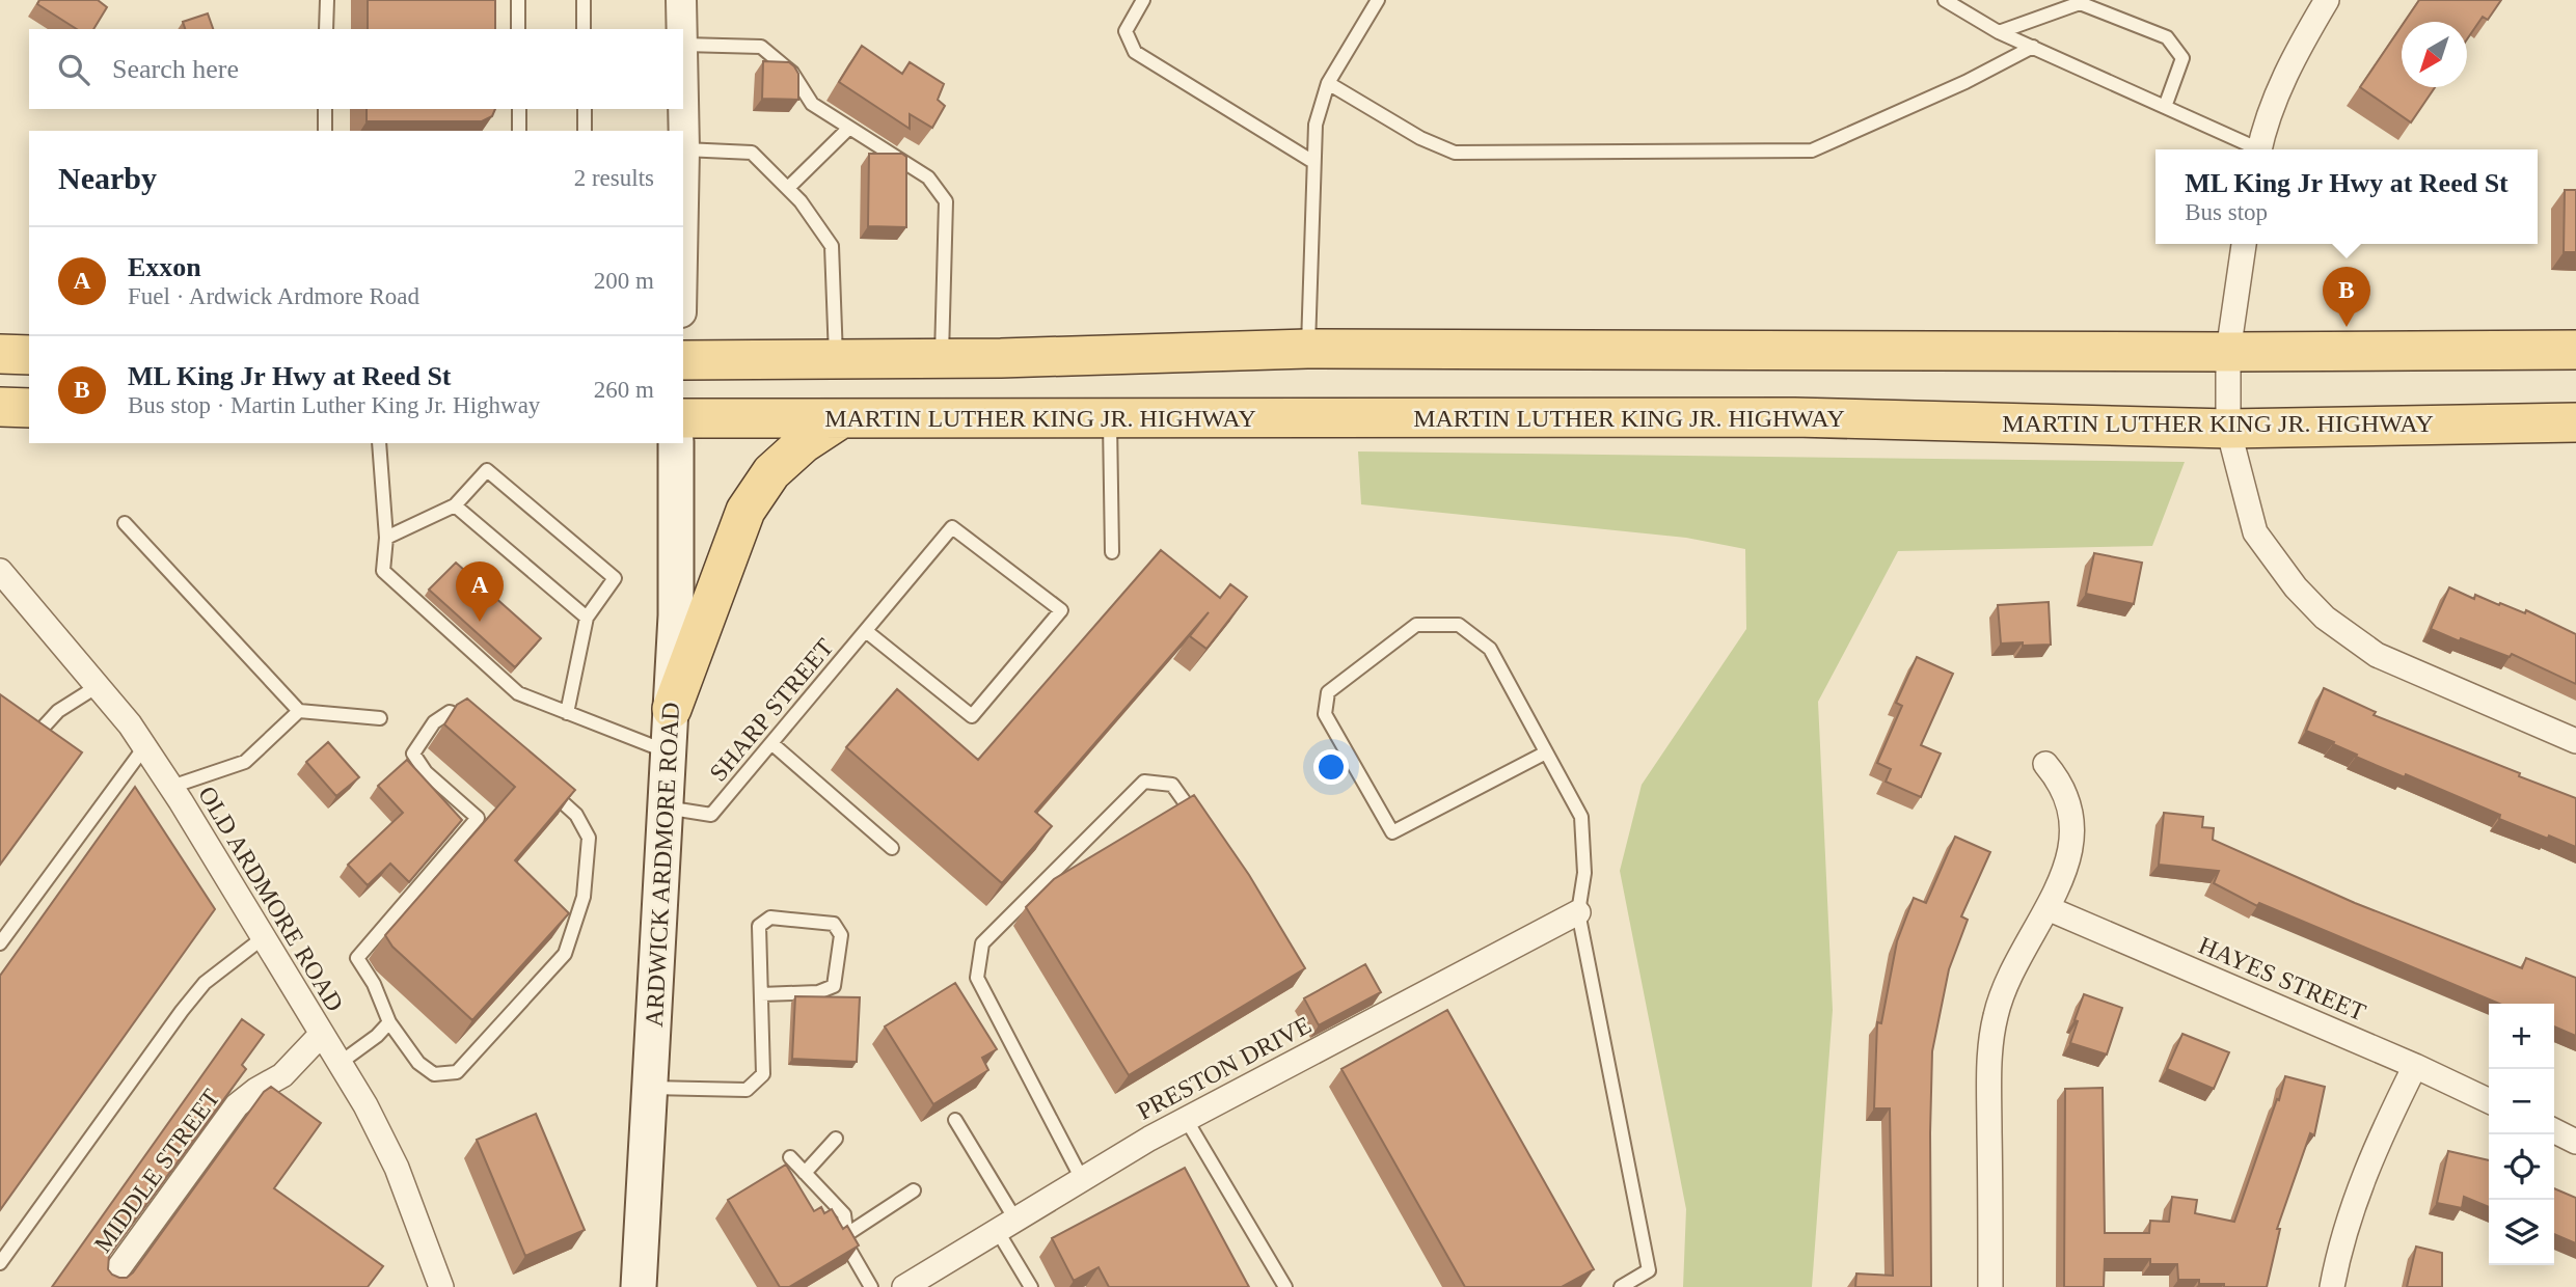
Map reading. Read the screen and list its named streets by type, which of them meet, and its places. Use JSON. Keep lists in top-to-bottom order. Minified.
{"streets":{"main road":["MARTIN LUTHER KING JR. HIGHWAY","ARDWICK ARDMORE ROAD"],"street":["OLD ARDMORE ROAD","HAYES STREET","PRESTON DRIVE","MIDDLE STREET"],"lane":["SHARP STREET"]},"crossings":[["SHARP STREET","ARDWICK ARDMORE ROAD"],["OLD ARDMORE ROAD","MIDDLE STREET"]],"north":"bottom left","page":{"search":"Search here","heading":["Nearby","2 results"],"popup":["ML King Jr Hwy at Reed St","Bus stop"],"list":[{"mark":"A","name":"Exxon","note":"Fuel · Ardwick Ardmore Road","value":"200 m"},{"mark":"B","name":"ML King Jr Hwy at Reed St","note":"Bus stop · Martin Luther King Jr. Highway","value":"260 m"}],"pins":["B","A"],"map_buttons":["+","−"]}}
